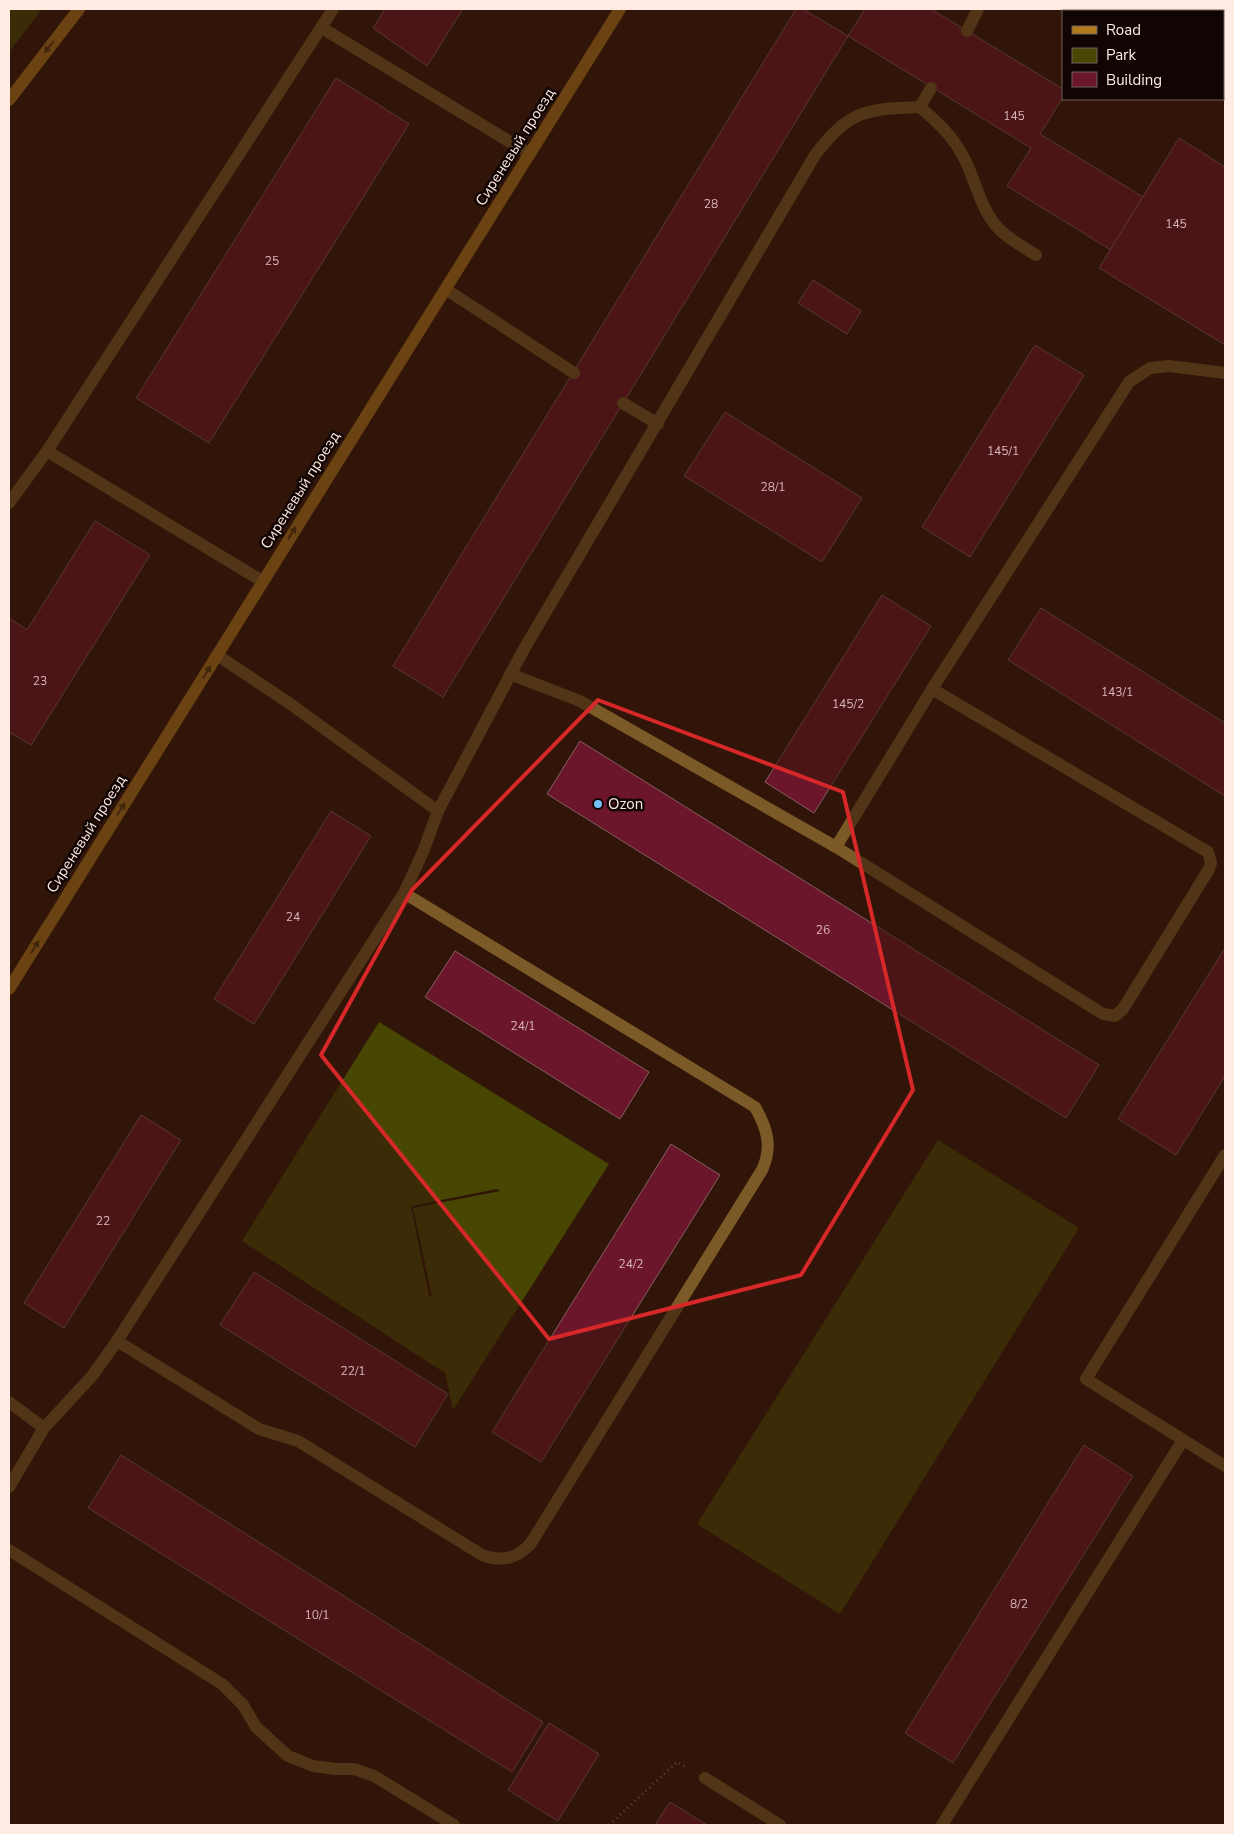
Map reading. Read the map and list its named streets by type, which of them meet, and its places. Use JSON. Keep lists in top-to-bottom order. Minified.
{"streets":{"main road":["Сиреневый проезд"]},"one_way":["Сиреневый проезд"],"places":["Ozon"],"house_numbers":["145","28","145","25","145/1","28/1","23","143/1","145/2","24","26","24/1","22","24/2","22/1","8/2","10/1"],"legend":["Road","Park","Building"]}
